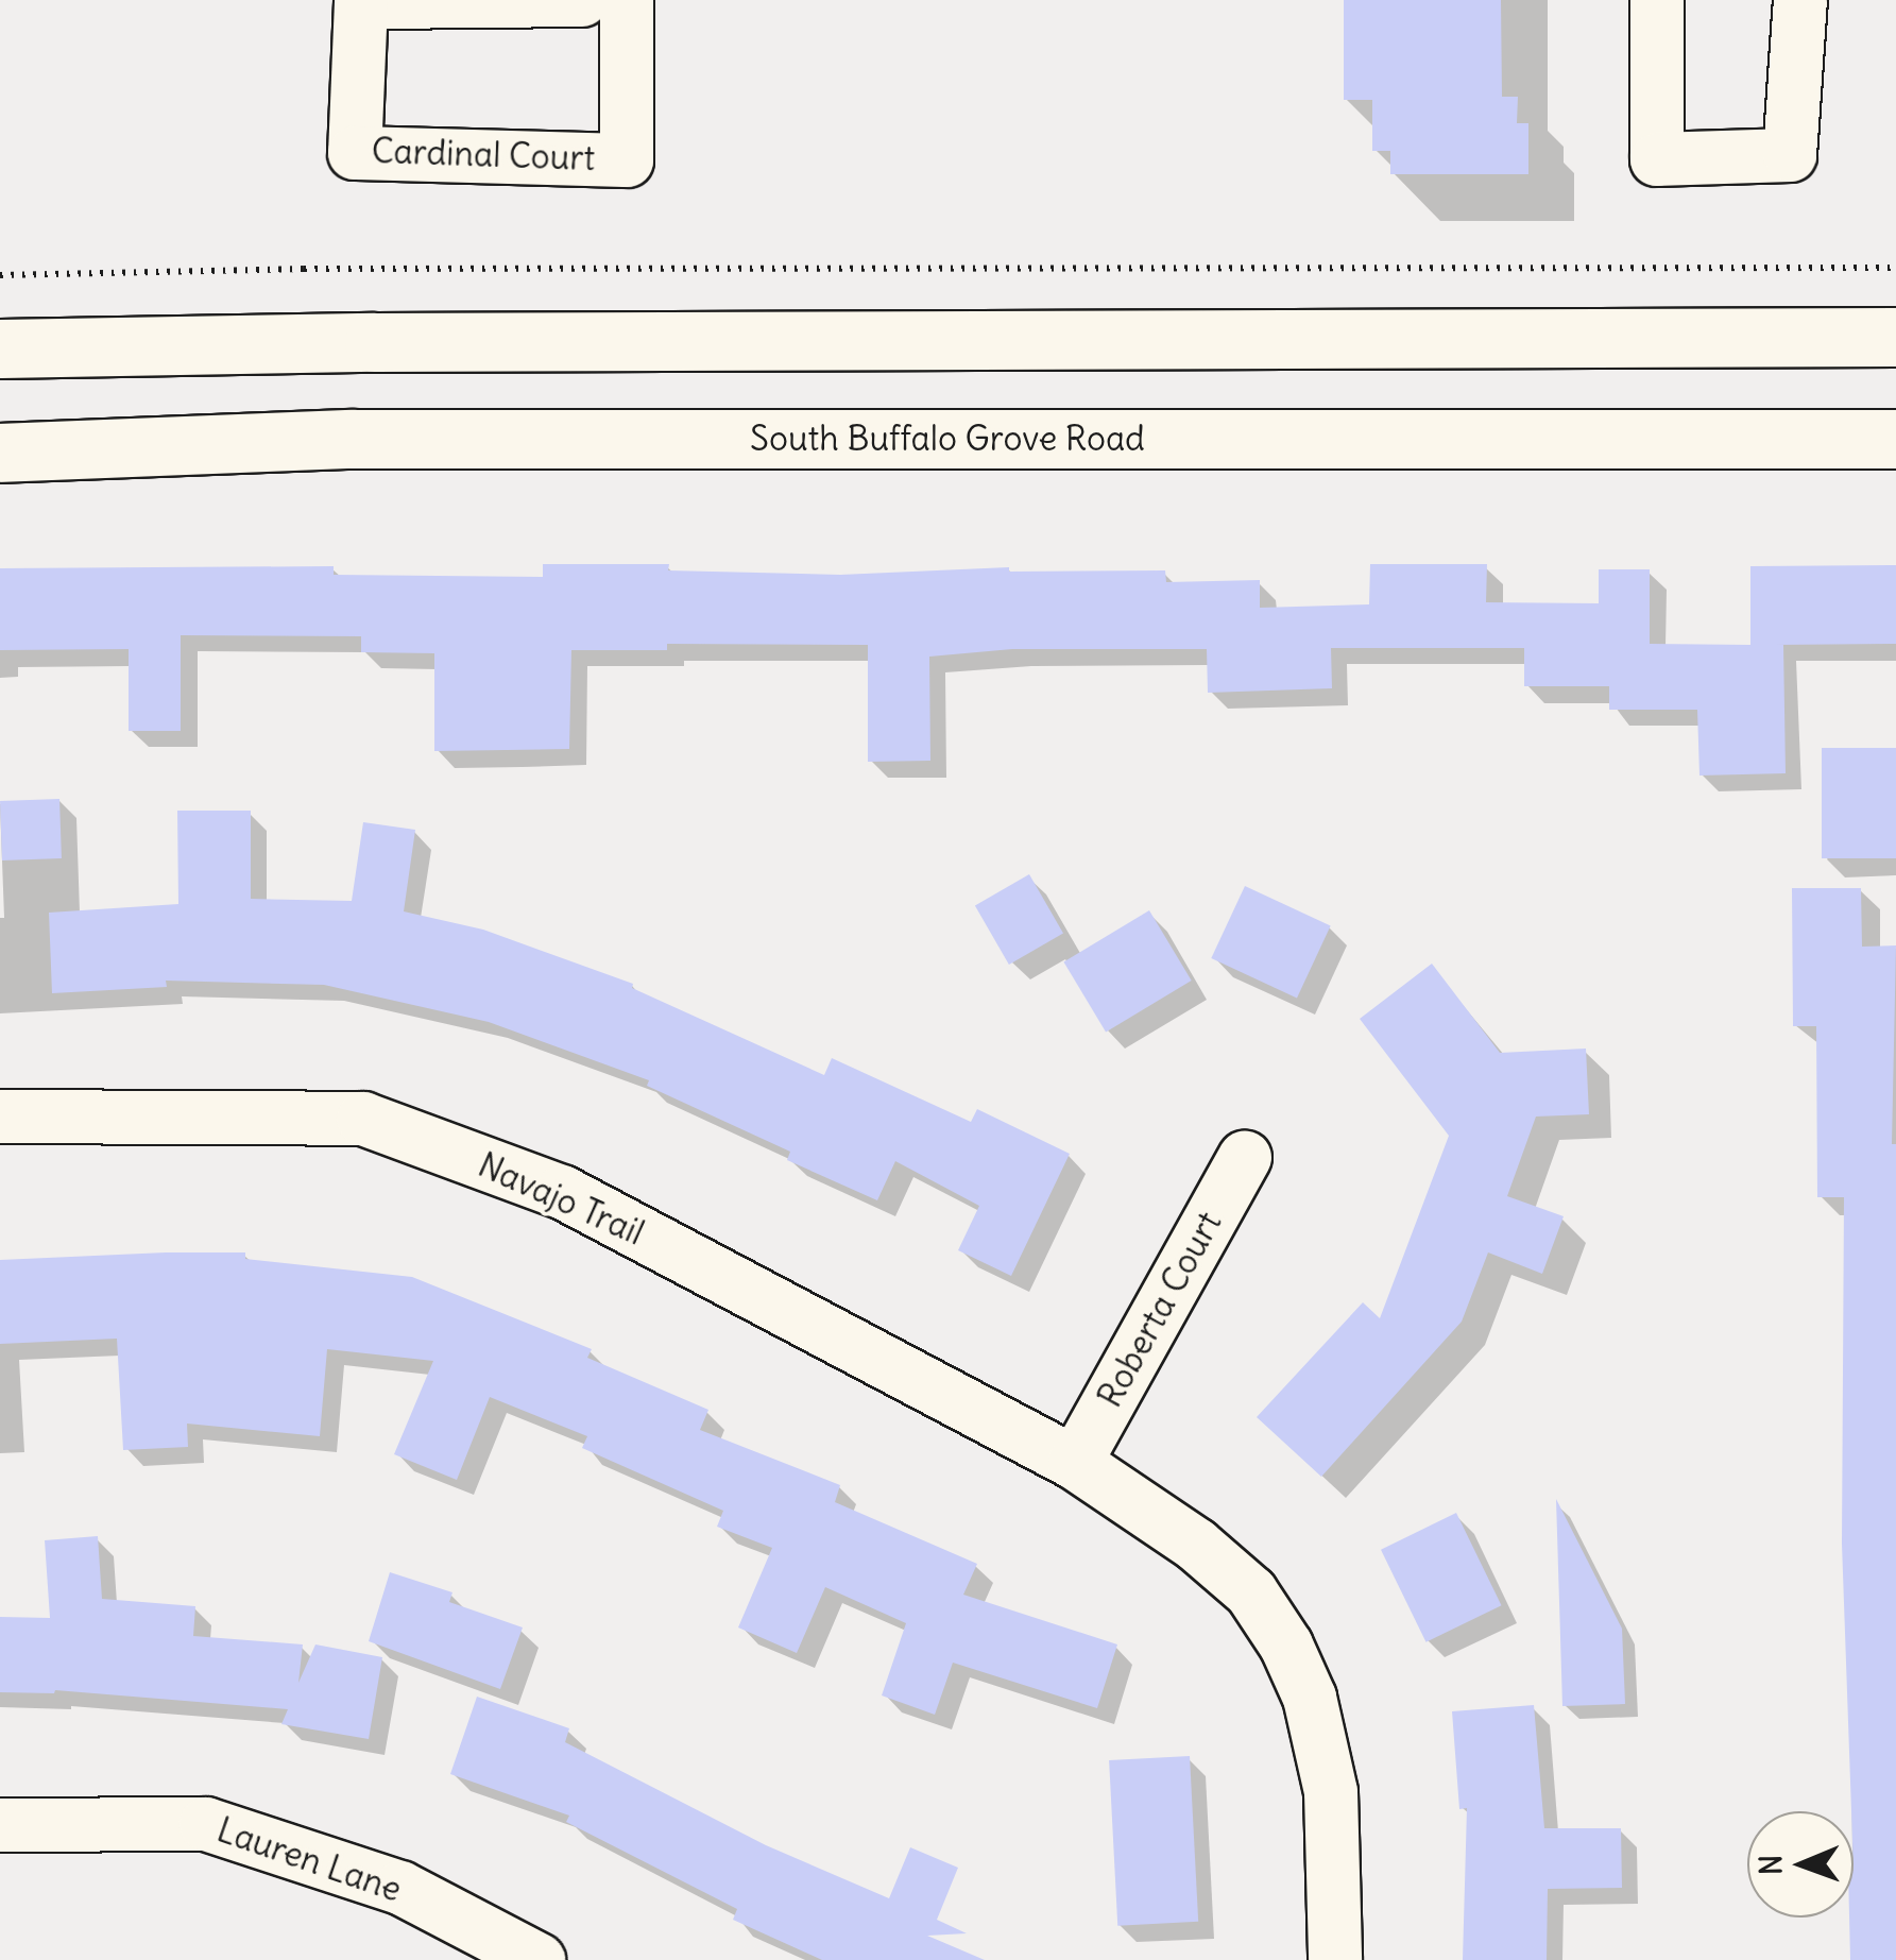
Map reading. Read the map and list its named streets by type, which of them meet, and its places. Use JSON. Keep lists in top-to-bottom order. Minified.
{"streets":{"main road":["South Buffalo Grove Road"],"street":["Cardinal Court","Navajo Trail","Roberta Court","Lauren Lane"]},"crossings":[["Navajo Trail","Roberta Court"]],"north":"left"}
